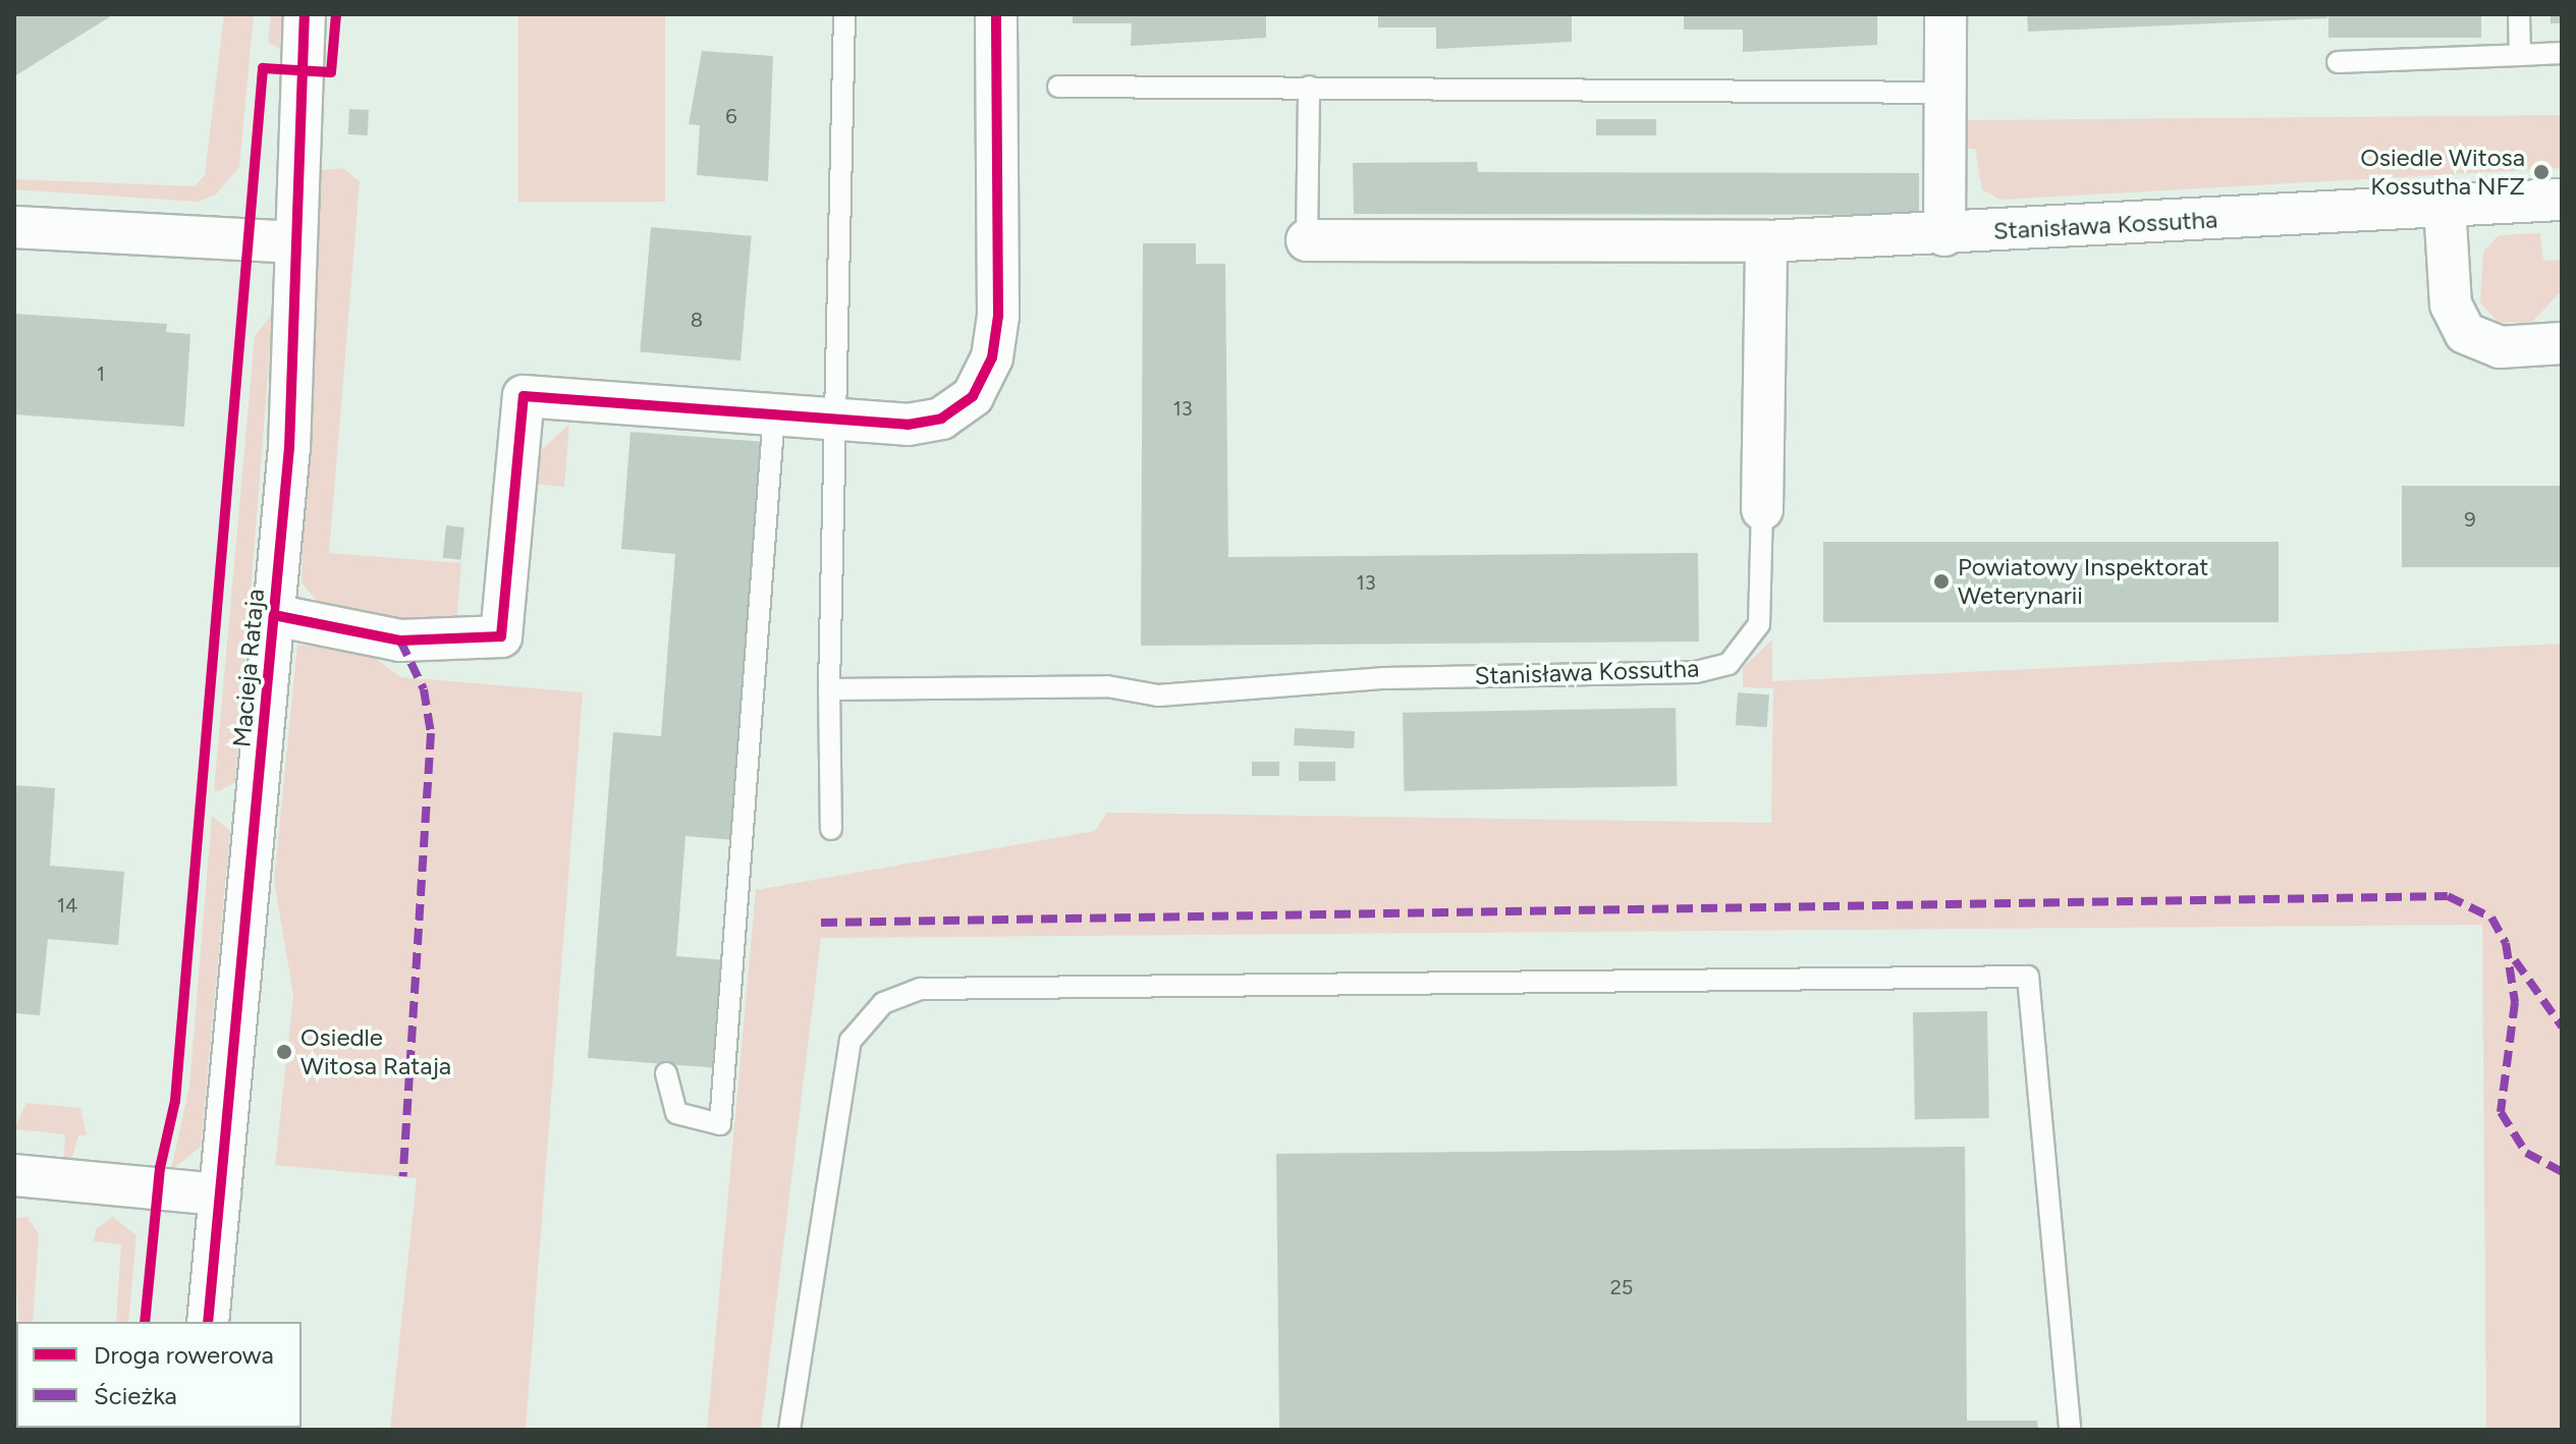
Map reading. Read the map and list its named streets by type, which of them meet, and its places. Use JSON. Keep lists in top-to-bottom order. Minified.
{"streets":{"street":["Stanisława Kossutha","Macieja Rataja"]},"places":["Osiedle Witosa Kossutha NFZ","Powiatowy Inspektorat Weterynarii","Osiedle Witosa Rataja"],"house_numbers":["6","8","1","13","9","13","14","25"],"legend":["Droga rowerowa","Ścieżka"]}
